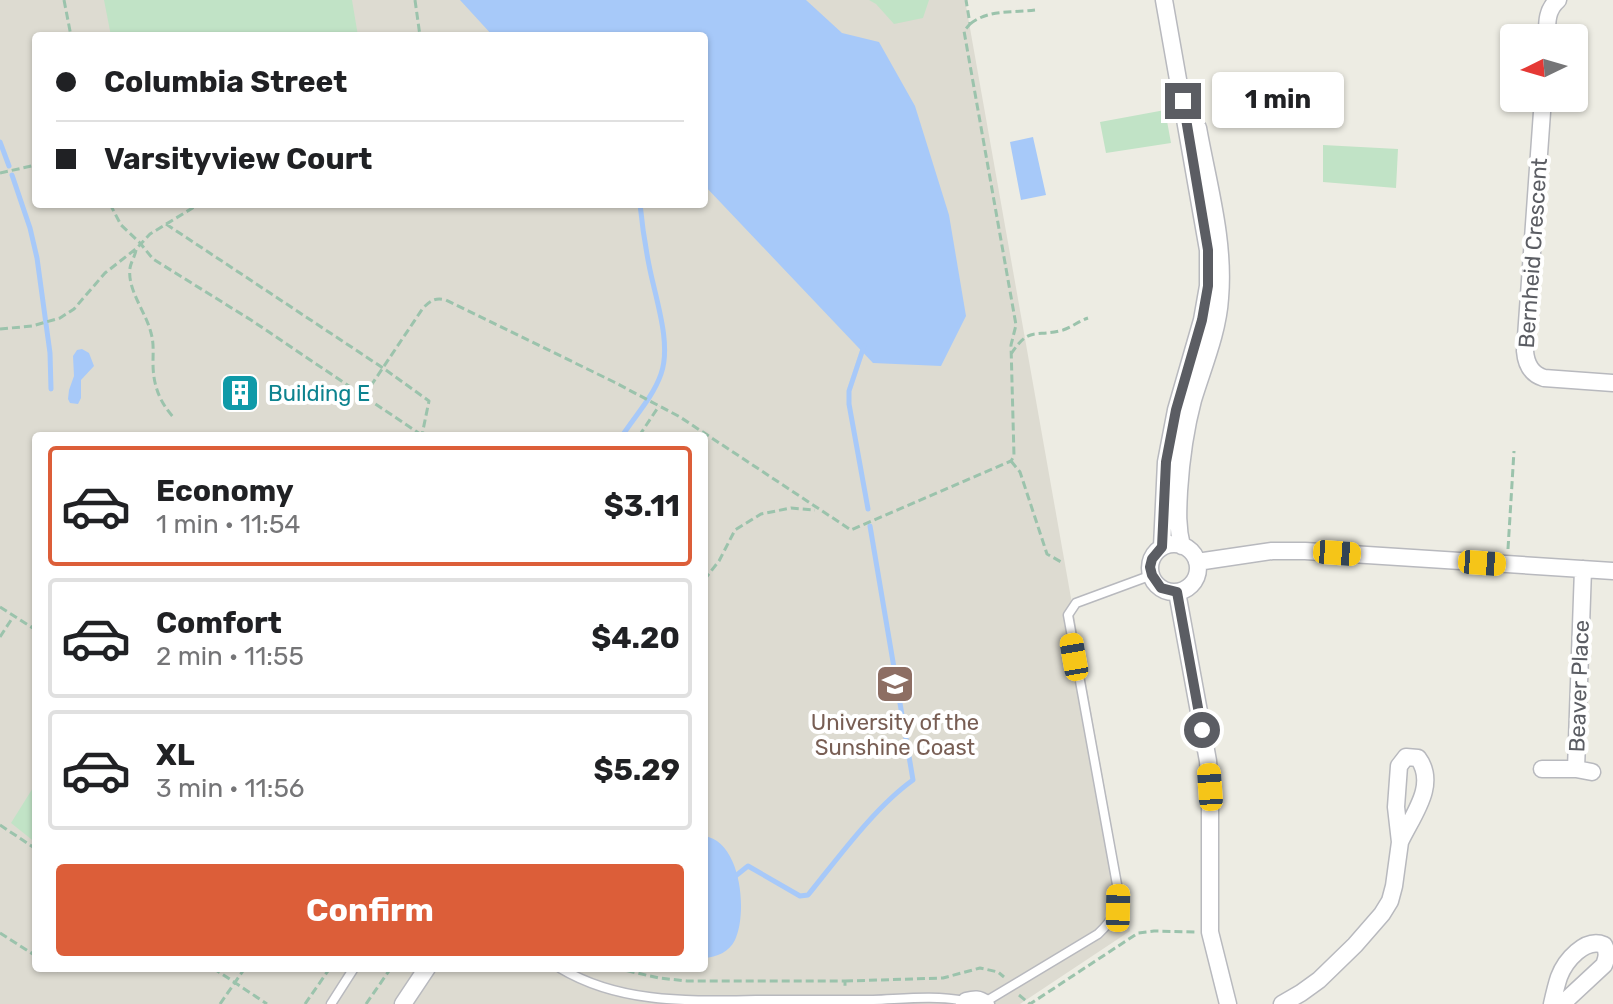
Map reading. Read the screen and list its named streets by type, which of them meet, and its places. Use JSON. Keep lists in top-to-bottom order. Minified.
{"streets":{"street":["Bernheid Crescent","Beaver Place"]},"places":{"building":["Building E"],"school or university":["University of the Sunshine Coast"]},"north":"left","page":{"banner":["Columbia Street","Varsityview Court"],"bubble":"1 min","list":[{"name":"Economy","note":"1 min · 11:54","value":"$3.11"},{"name":"Comfort","note":"2 min · 11:55","value":"$4.20"},{"name":"XL","note":"3 min · 11:56","value":"$5.29"}],"buttons":"Confirm"}}
